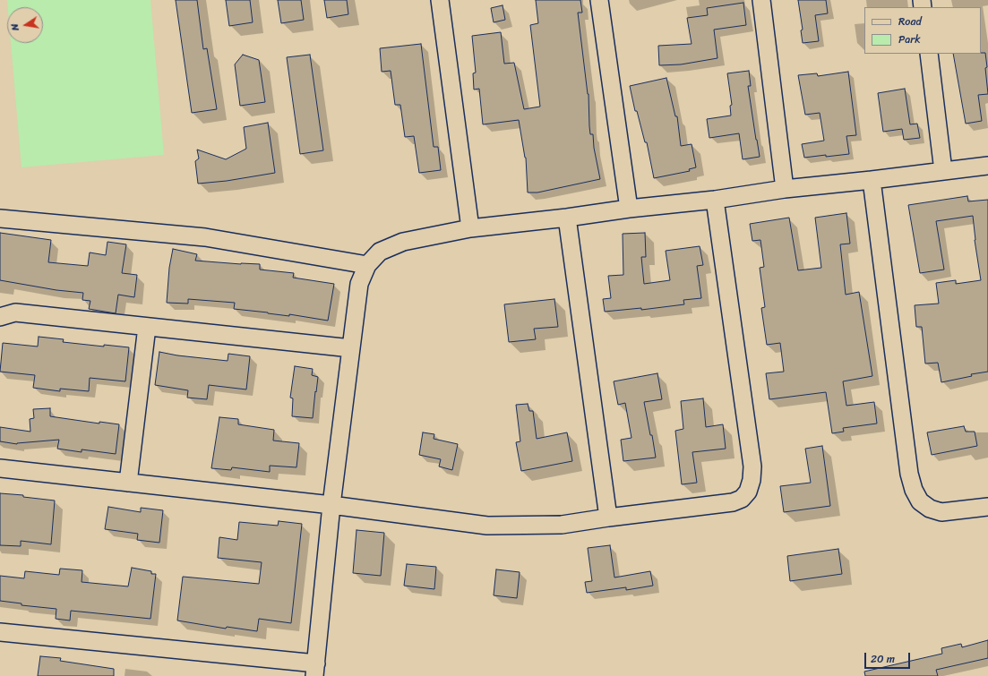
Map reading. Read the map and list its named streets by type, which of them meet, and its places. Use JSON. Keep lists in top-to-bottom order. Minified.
{"legend":["Road","Park"],"scale_bar":"20 m","north":"left"}
